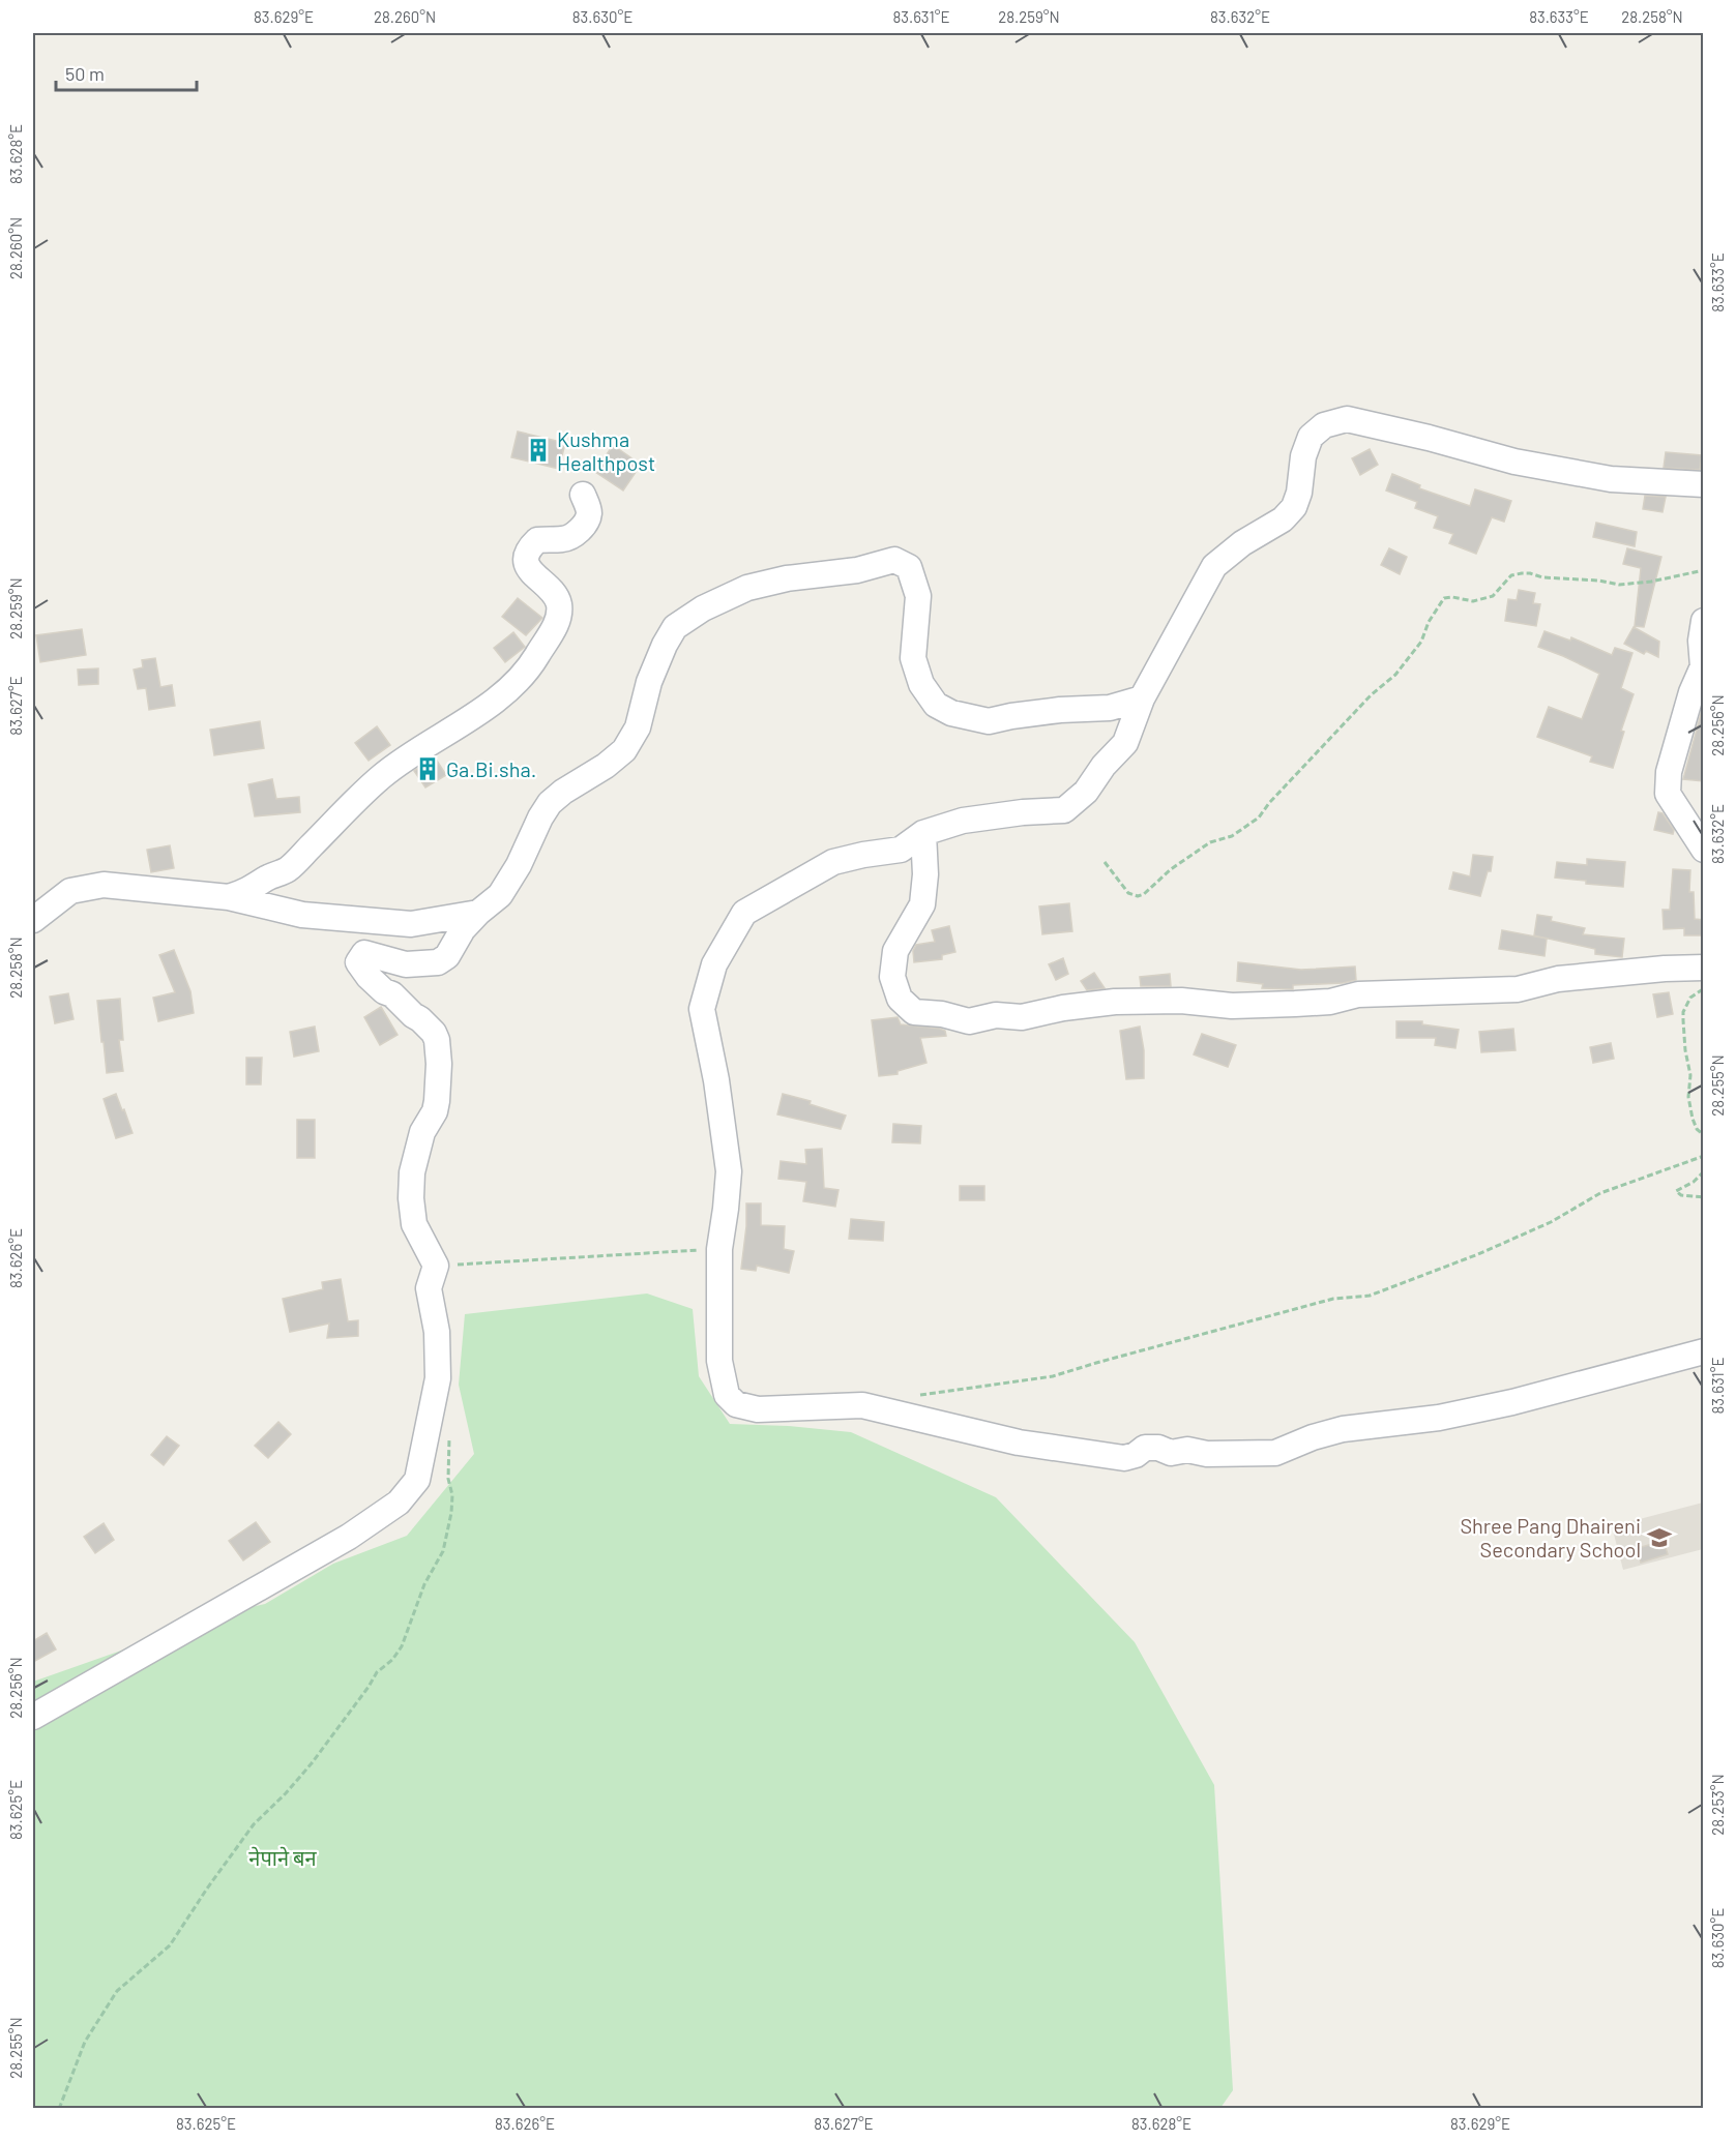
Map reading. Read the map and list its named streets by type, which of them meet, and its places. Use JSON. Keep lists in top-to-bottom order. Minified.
{"parks":["नेपाने बन"],"places":{"building":["Kushma Healthpost","Ga.Bi.sha."],"school or university":["Shree Pang Dhaireni Secondary School"]},"scale_bar":"50 m","coordinates":["83.629°E","28.260°N","83.630°E","83.631°E","28.259°N","83.632°E","83.633°E","28.258°N","83.628°E","83.627°E","28.256°N","28.255°N","83.626°E","28.253°N","83.625°E"]}
